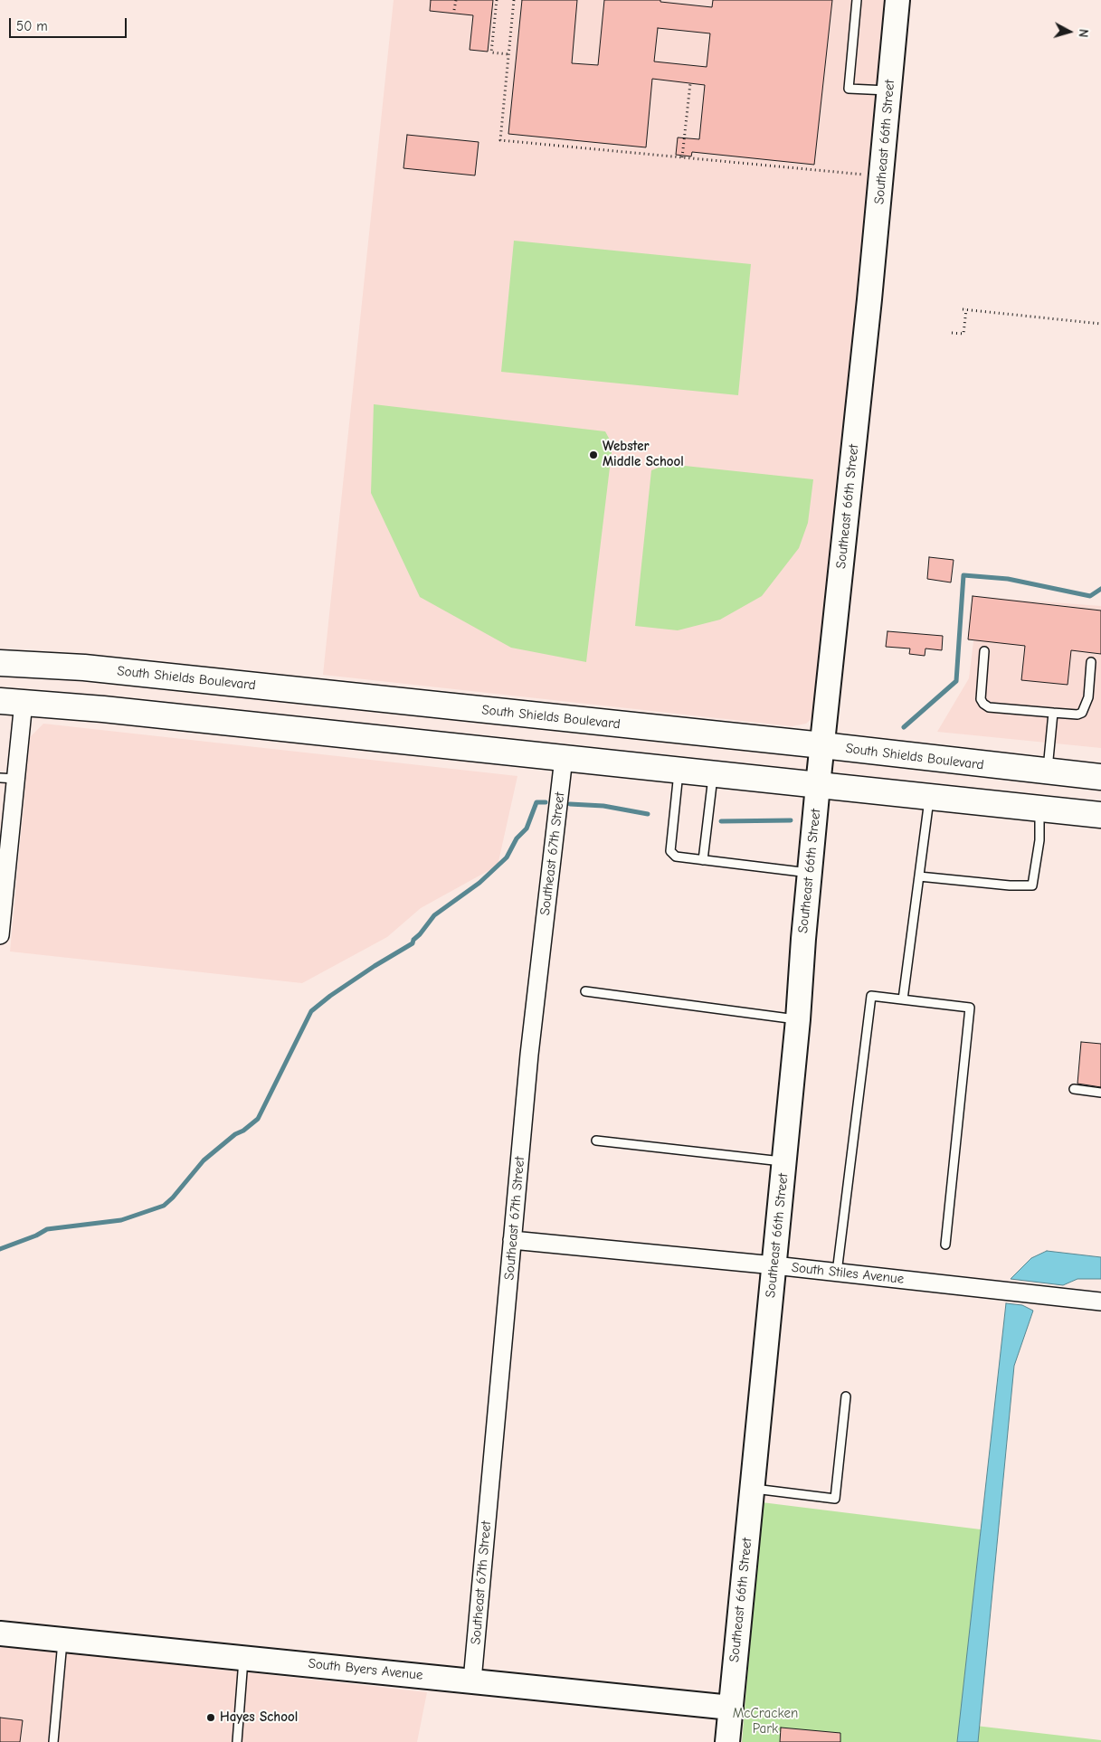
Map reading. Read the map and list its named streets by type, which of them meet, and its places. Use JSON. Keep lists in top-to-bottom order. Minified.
{"streets":{"main road":["South Shields Boulevard"],"street":["Southeast 66th Street","Southeast 67th Street","South Stiles Avenue","South Byers Avenue"]},"crossings":[["Southeast 66th Street","South Shields Boulevard"],["Southeast 66th Street","South Stiles Avenue"],["Southeast 66th Street","South Byers Avenue"],["Southeast 67th Street","South Stiles Avenue"],["Southeast 67th Street","South Byers Avenue"]],"parks":["McCracken Park"],"places":["Webster Middle School","Hayes School"],"scale_bar":"50 m","north":"right"}
